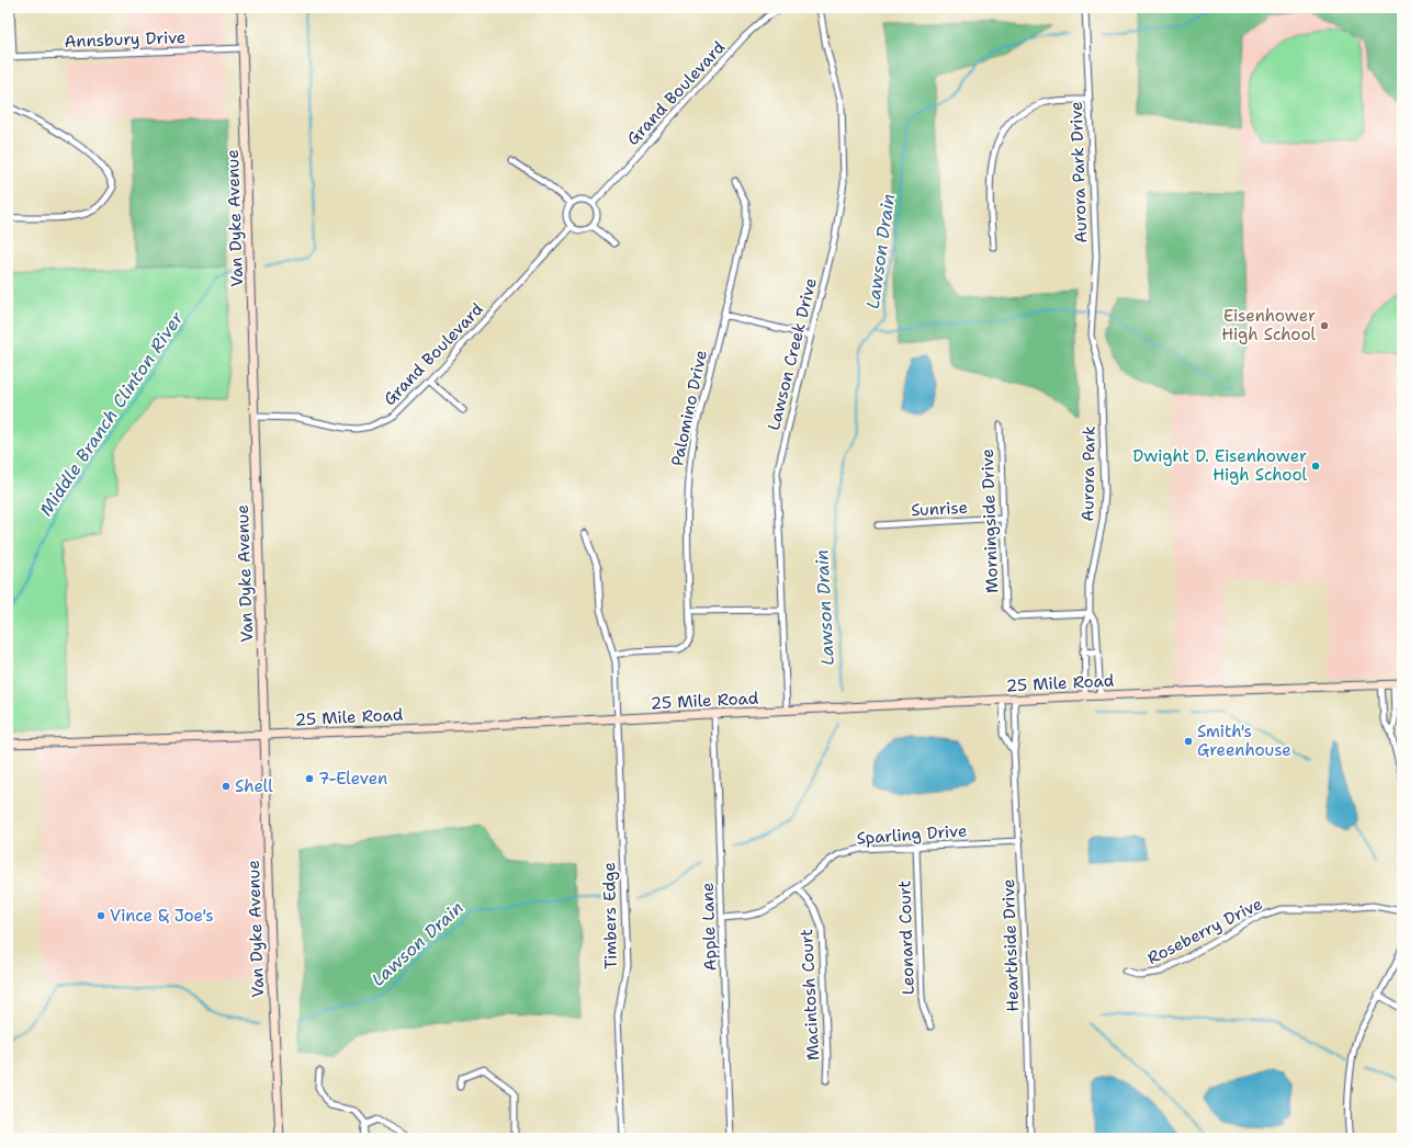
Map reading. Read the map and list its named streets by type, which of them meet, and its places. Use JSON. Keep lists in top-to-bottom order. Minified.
{"streets":{"street":["Annsbury Drive","Grand Boulevard","Aurora Park Drive","Van Dyke Avenue","Lawson Creek Drive","Palomino Drive","Aurora Park","Sunrise","Morningside Drive","25 Mile Road","Sparling Drive","Timbers Edge","Apple Lane","Roseberry Drive","Leonard Court","Hearthside Drive","Macintosh Court"]},"crossings":[["Annsbury Drive","Van Dyke Avenue"],["Grand Boulevard","Van Dyke Avenue"],["Aurora Park Drive","Aurora Park"],["Van Dyke Avenue","25 Mile Road"],["Lawson Creek Drive","25 Mile Road"],["Palomino Drive","Timbers Edge"],["Aurora Park","Morningside Drive"],["Aurora Park","25 Mile Road"],["Sunrise","Morningside Drive"],["25 Mile Road","Timbers Edge"],["25 Mile Road","Apple Lane"],["25 Mile Road","Hearthside Drive"],["Sparling Drive","Apple Lane"],["Sparling Drive","Leonard Court"],["Sparling Drive","Hearthside Drive"],["Sparling Drive","Macintosh Court"]],"water":["Lawson Drain","Middle Branch Clinton River"],"places":["Eisenhower High School","Dwight D. Eisenhower High School","Smith's Greenhouse","7-Eleven","Shell","Vince & Joe's"]}
